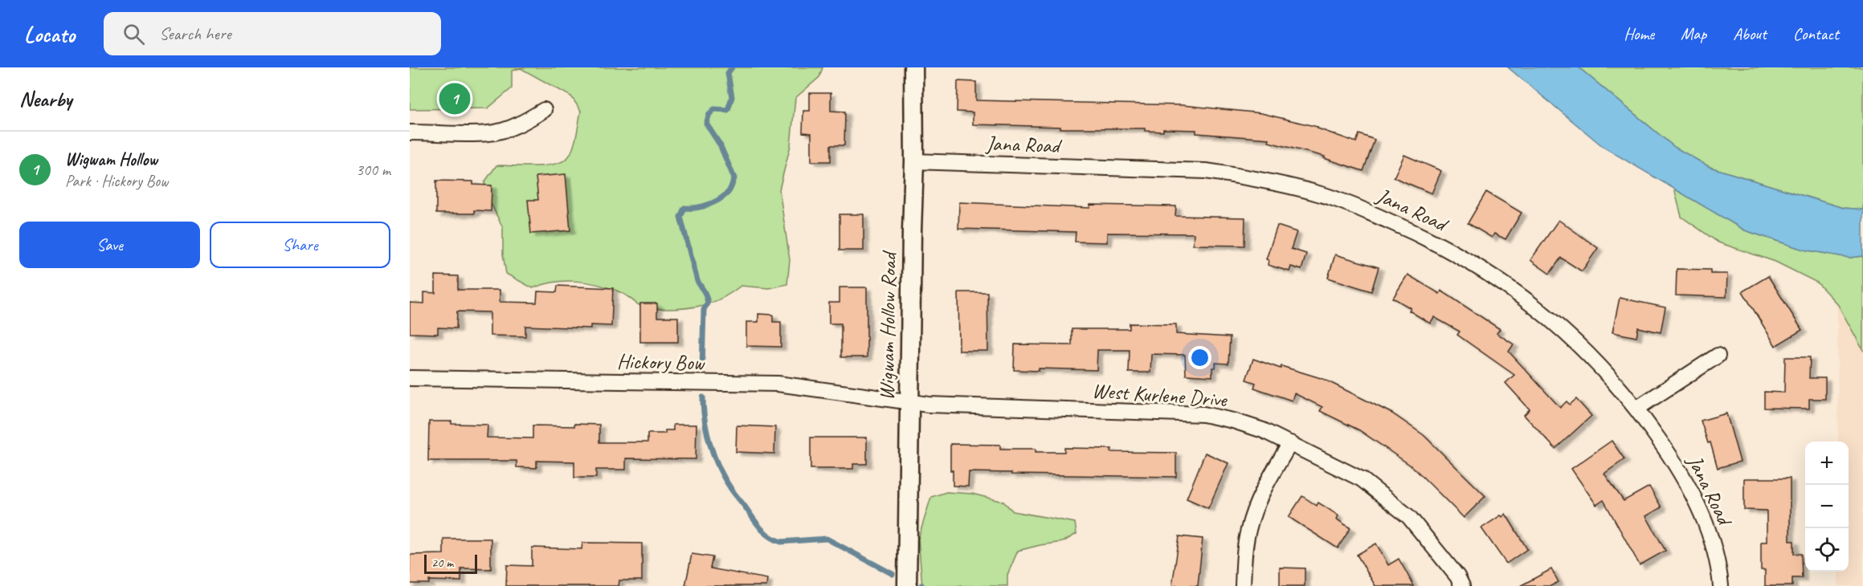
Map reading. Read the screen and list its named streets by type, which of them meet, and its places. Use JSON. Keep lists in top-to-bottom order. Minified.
{"streets":{"street":["Jana Road","Wigwam Hollow Road","Hickory Bow","West Kurlene Drive"]},"crossings":[["Jana Road","Wigwam Hollow Road"],["Wigwam Hollow Road","Hickory Bow"],["Wigwam Hollow Road","West Kurlene Drive"],["Hickory Bow","West Kurlene Drive"]],"scale_bar":"20 m","page":{"header":"Locato","search":"Search here","nav":["Home","Map","About","Contact"],"heading":"Nearby","pins":"1","list":[{"mark":"1","name":"Wigwam Hollow","note":"Park · Hickory Bow","value":"300 m"}],"buttons":["Save","Share"],"map_buttons":["+","−"],"scale":"20 m"}}
